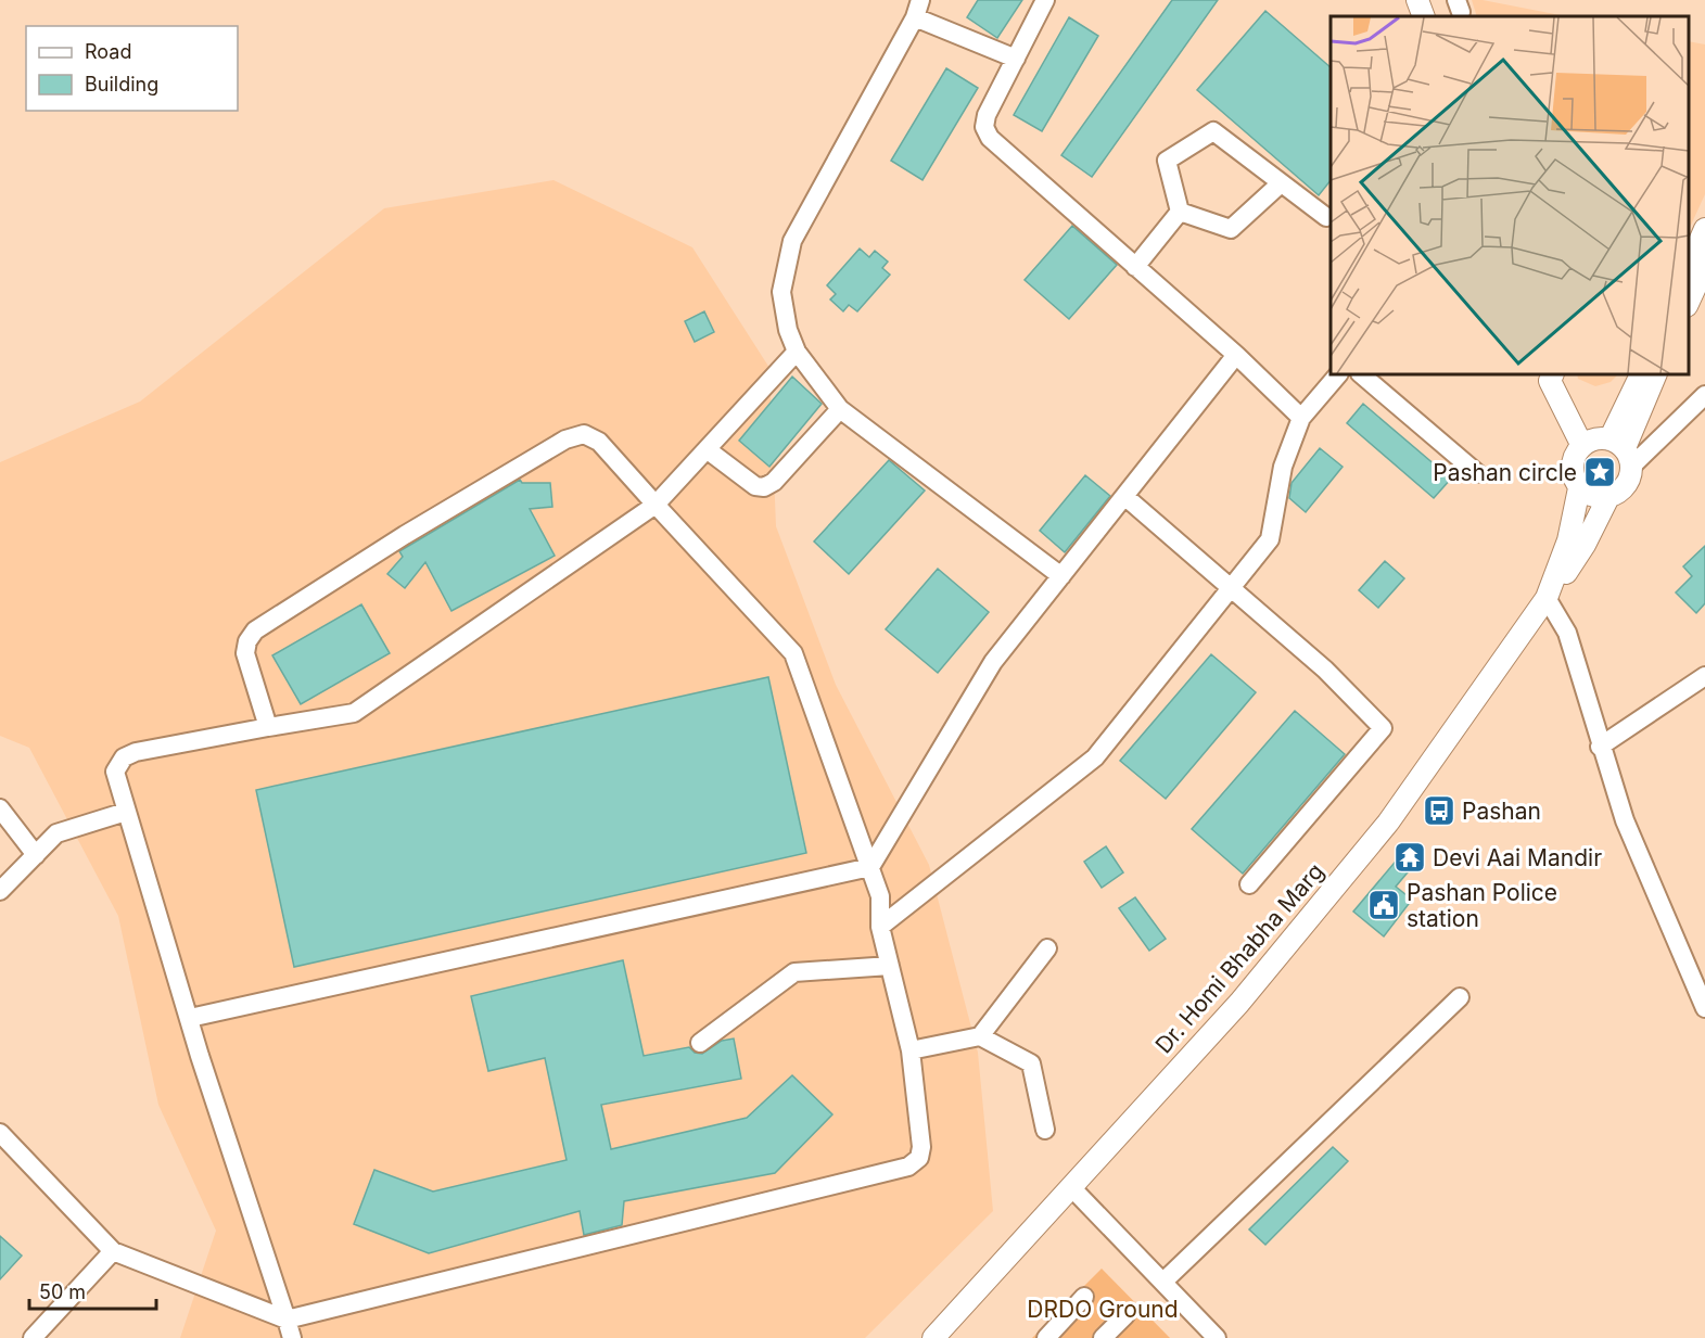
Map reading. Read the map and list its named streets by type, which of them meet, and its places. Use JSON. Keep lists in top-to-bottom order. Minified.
{"streets":{"main road":["Dr. Homi Bhabha Marg"]},"parks":["DRDO Ground"],"places":{"place":["Pashan circle"],"bus stop":["Pashan"],"temple":["Devi Aai Mandir"],"public building":["Pashan Police station"]},"legend":["Road","Building"],"scale_bar":"50 m"}
